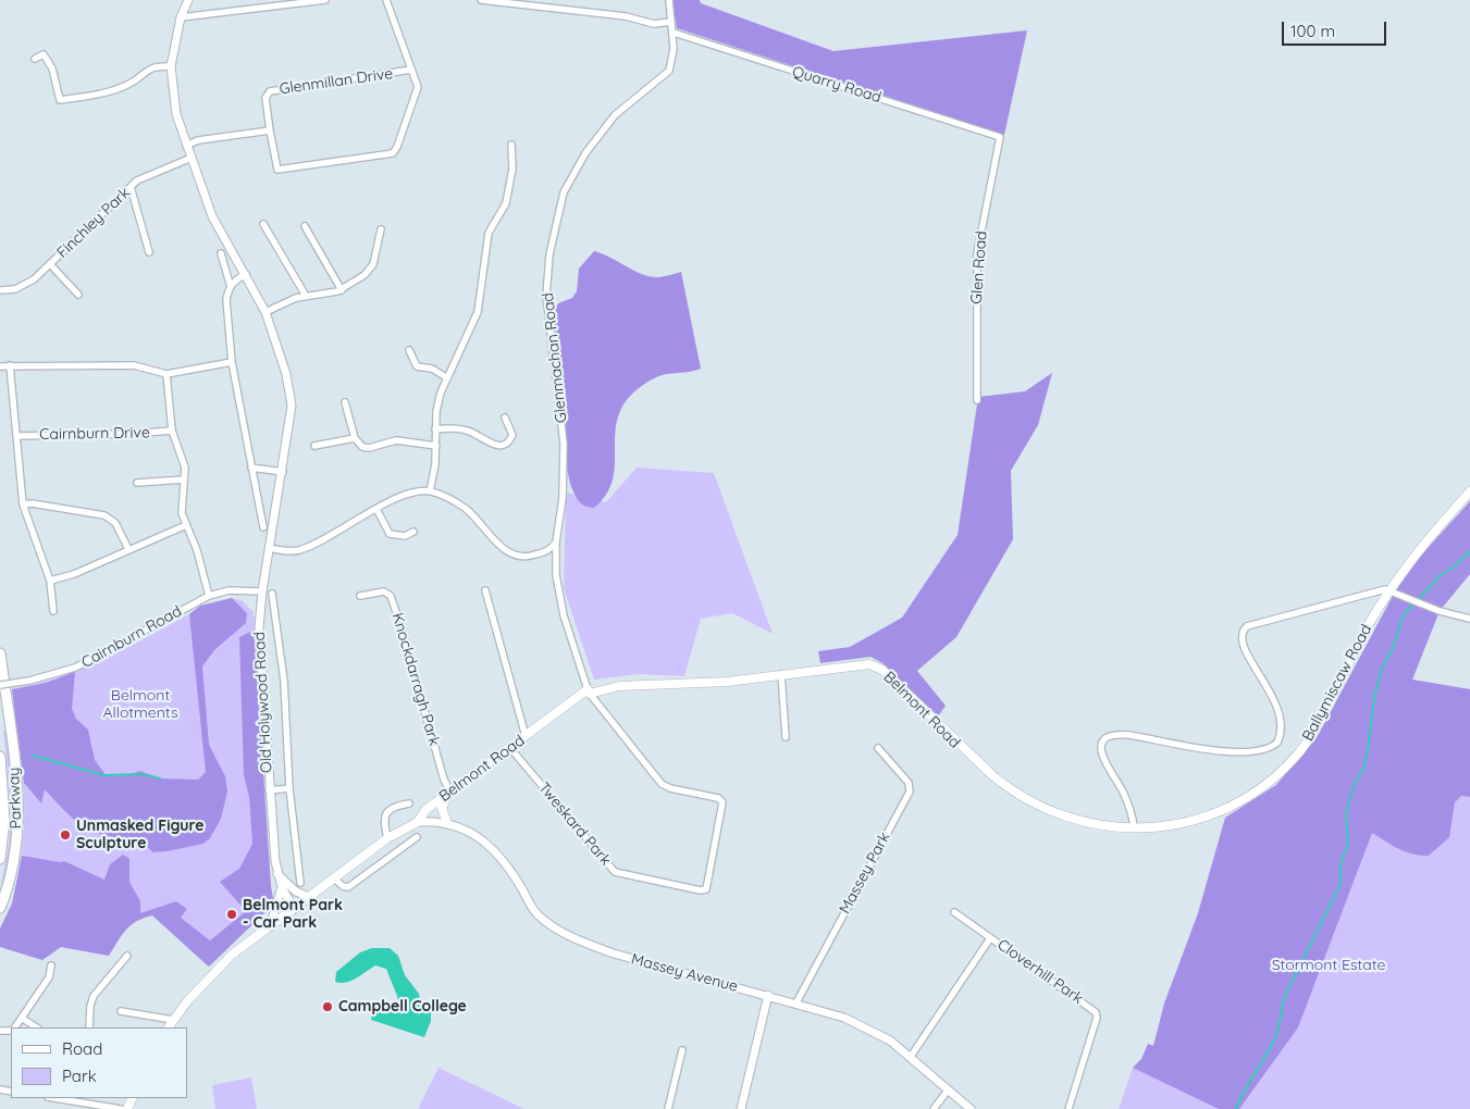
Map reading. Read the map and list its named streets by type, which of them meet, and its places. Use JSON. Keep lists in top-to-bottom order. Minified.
{"streets":{"highway":["Parkway"],"main road":["Ballymiscaw Road","Belmont Road"],"street":["Glenmillan Drive","Quarry Road","Finchley Park","Glen Road","Glenmachan Road","Cairnburn Drive","Cairnburn Road","Knockdarragh Park","Old Holywood Road","Tweskard Park","Massey Park","Cloverhill Park","Massey Avenue"]},"crossings":[["Quarry Road","Glen Road"],["Quarry Road","Glenmachan Road"],["Finchley Park","Old Holywood Road"],["Glenmachan Road","Belmont Road"],["Glenmachan Road","Tweskard Park"],["Cairnburn Road","Old Holywood Road"],["Knockdarragh Park","Belmont Road"],["Ballymiscaw Road","Belmont Road"],["Old Holywood Road","Belmont Road"],["Belmont Road","Tweskard Park"],["Belmont Road","Massey Avenue"],["Massey Park","Massey Avenue"]],"parks":["Belmont Allotments","Stormont Estate"],"places":["Unmasked Figure Sculpture","Belmont Park - Car Park","Campbell College"],"legend":["Road","Park"],"scale_bar":"100 m"}
